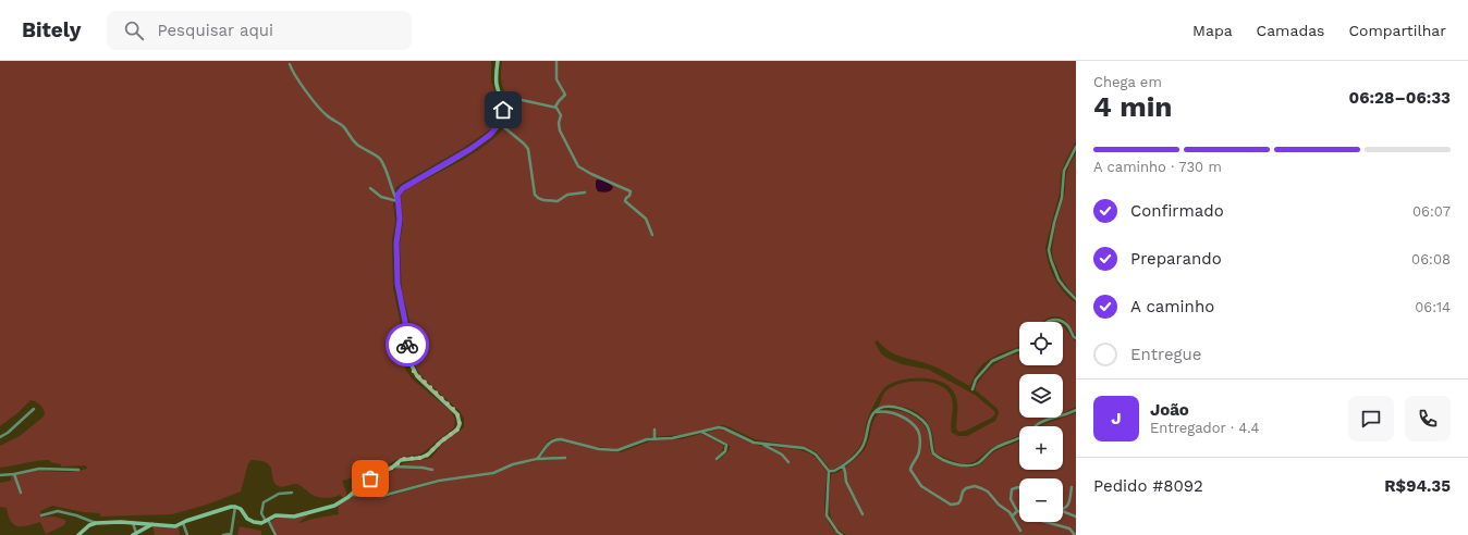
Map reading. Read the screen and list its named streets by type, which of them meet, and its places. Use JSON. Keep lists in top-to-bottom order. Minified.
{"page":{"header":"Bitely","search":"Pesquisar aqui","nav":["Mapa","Camadas","Compartilhar"],"heading":["4 min","Chega em","06:28–06:33"],"panel":["João","Entregador · 4.4","Pedido #8092","R$94.35"],"bar":"A caminho · 730 m","list":[["Confirmado","06:07"],["Preparando","06:08"],["A caminho","06:14"],"Entregue"],"map_buttons":["+","−"],"round":"J"}}
